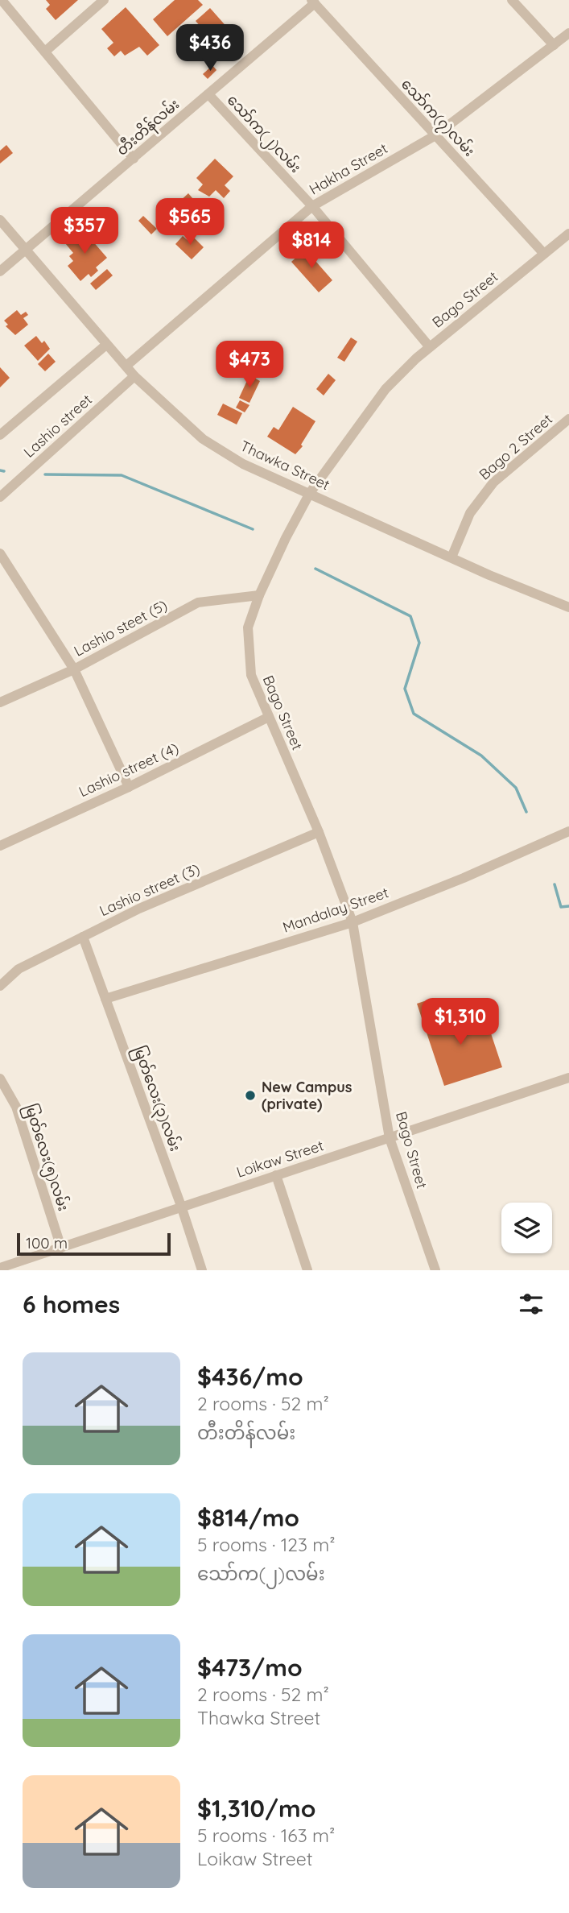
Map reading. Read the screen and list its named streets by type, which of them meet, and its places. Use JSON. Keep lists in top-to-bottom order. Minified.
{"streets":{"street":["သော်က(၇)လမ်း","တီးတိန်လမ်း","သော်က(၂)လမ်း","Hakha Street","Bago Street","Lashio street","Bago 2 Street","Thawka Street","Lashio steet (5)","Lashio street (4)","Lashio street (3)","Mandalay Street","မြတ်လေး(၃)လမ်း","မြတ်လေး(၅)လမ်း","Loikaw Street"]},"crossings":[["သော်က(၇)လမ်း","တီးတိန်လမ်း"],["သော်က(၇)လမ်း","Hakha Street"],["သော်က(၇)လမ်း","Bago Street"],["တီးတိန်လမ်း","သော်က(၂)လမ်း"],["တီးတိန်လမ်း","Thawka Street"],["သော်က(၂)လမ်း","Hakha Street"],["သော်က(၂)လမ်း","Bago Street"],["Hakha Street","Thawka Street"],["Bago Street","Thawka Street"],["Bago Street","Lashio steet (5)"],["Bago Street","Lashio street (4)"],["Bago Street","Lashio street (3)"],["Bago Street","Mandalay Street"],["Bago Street","Loikaw Street"],["Lashio street","Thawka Street"],["Bago 2 Street","Thawka Street"],["Lashio street (3)","မြတ်လေး(၃)လမ်း"],["Mandalay Street","မြတ်လေး(၃)လမ်း"],["မြတ်လေး(၃)လမ်း","Loikaw Street"],["မြတ်လေး(၅)လမ်း","Loikaw Street"]],"places":["New Campus (private)"],"scale_bar":"100 m","page":{"price":["$436","$565","$357","$814","$473","$1,310"],"scale":"100 m","heading":"6 homes","list":[{"name":"$436/mo","note":"2 rooms · 52 m² · တီးတိန်လမ်း"},{"name":"$814/mo","note":"5 rooms · 123 m² · သော်က(၂)လမ်း"},{"name":"$473/mo","note":"2 rooms · 52 m² · Thawka Street"},{"name":"$1,310/mo","note":"5 rooms · 163 m² · Loikaw Street"}]}}
